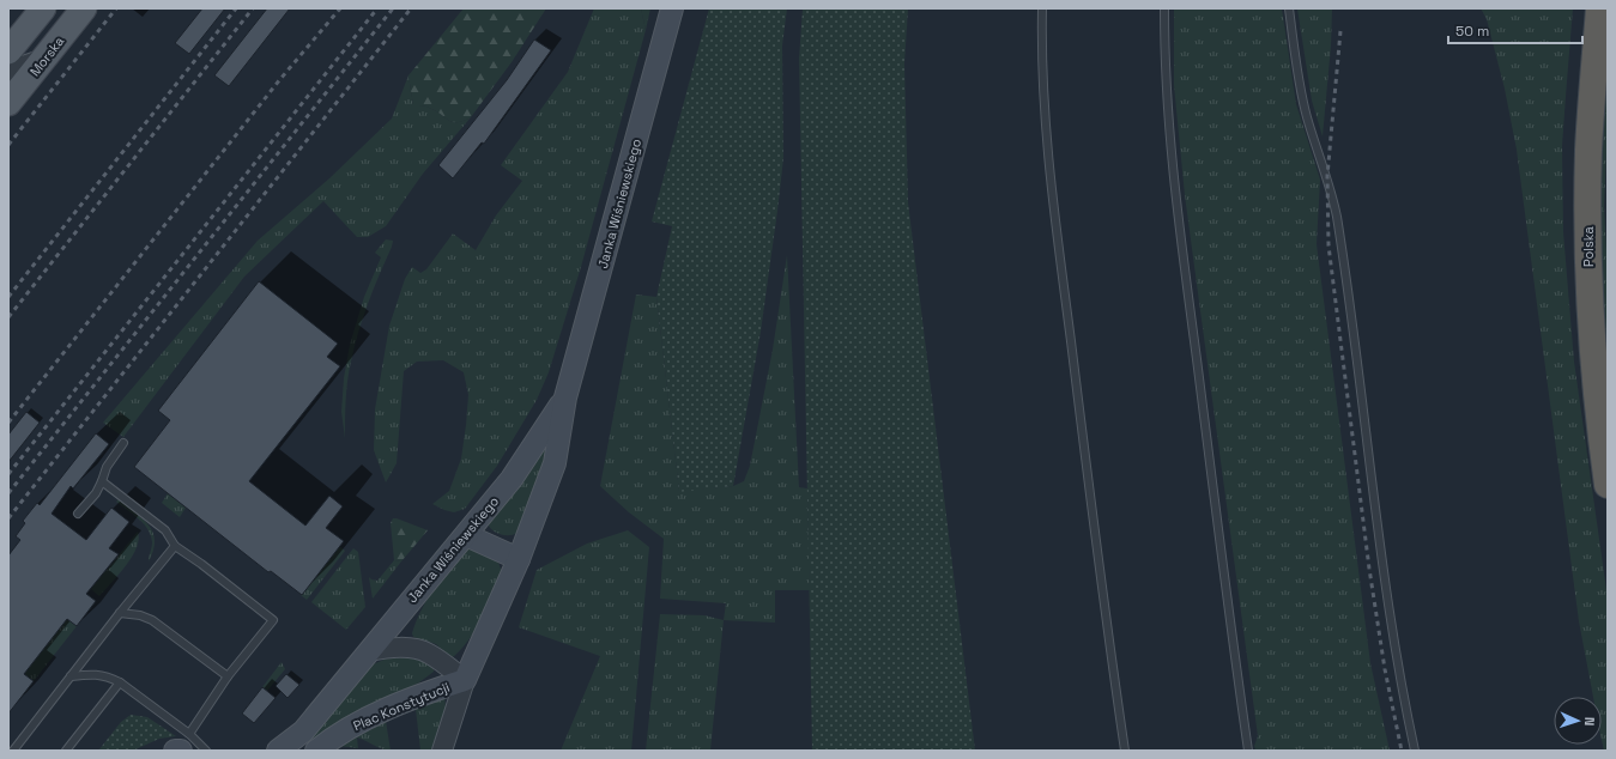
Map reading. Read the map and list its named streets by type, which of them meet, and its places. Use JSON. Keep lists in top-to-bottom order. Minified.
{"streets":{"highway":["Polska"],"main road":["Morska","Janka Wiśniewskiego","Plac Konstytucji"]},"crossings":[["Janka Wiśniewskiego","Plac Konstytucji"]],"scale_bar":"50 m","north":"right"}
